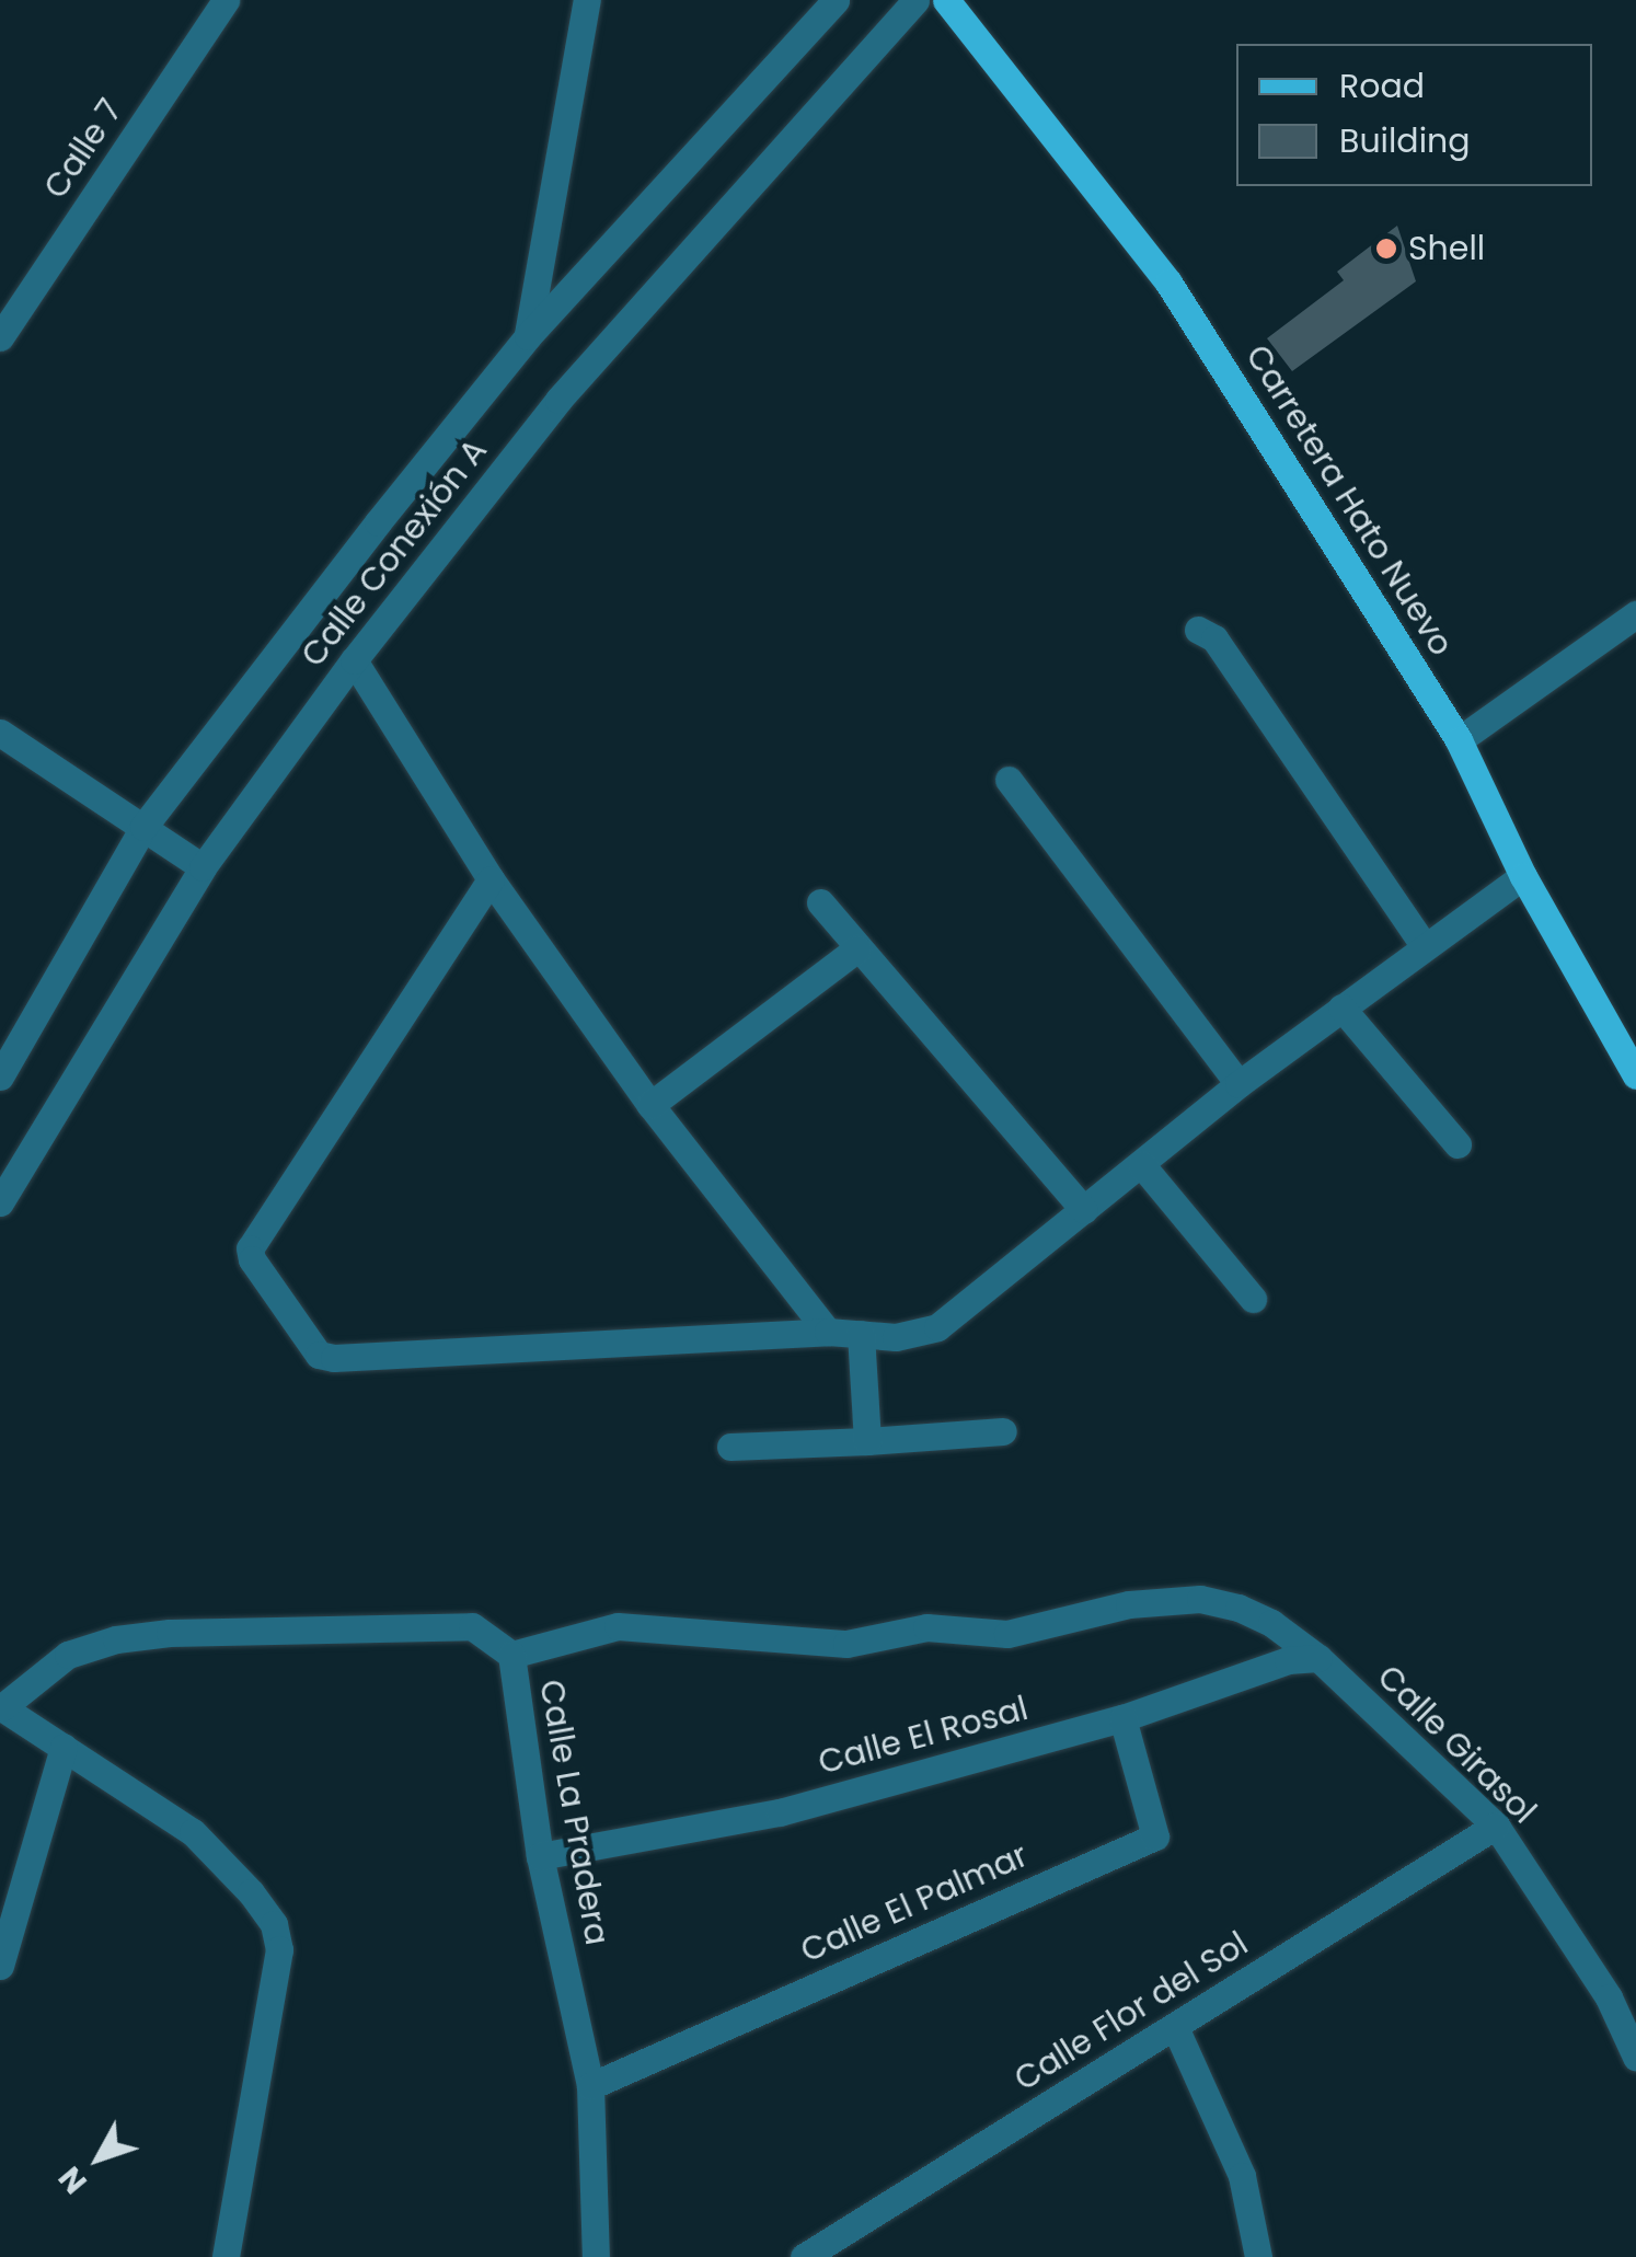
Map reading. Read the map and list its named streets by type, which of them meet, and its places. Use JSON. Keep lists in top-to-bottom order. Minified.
{"streets":{"main road":["Carretera Hato Nuevo"],"street":["Calle 7","Calle Conexión A","Calle El Rosal","Calle Girasol","Calle La Pradera","Calle El Palmar","Calle Flor del Sol"]},"crossings":[["Calle El Rosal","Calle Girasol"],["Calle El Rosal","Calle La Pradera"],["Calle El Rosal","Calle El Palmar"],["Calle Girasol","Calle La Pradera"],["Calle Girasol","Calle Flor del Sol"],["Calle La Pradera","Calle El Palmar"]],"places":["Shell"],"legend":["Road","Building"],"north":"bottom left"}
